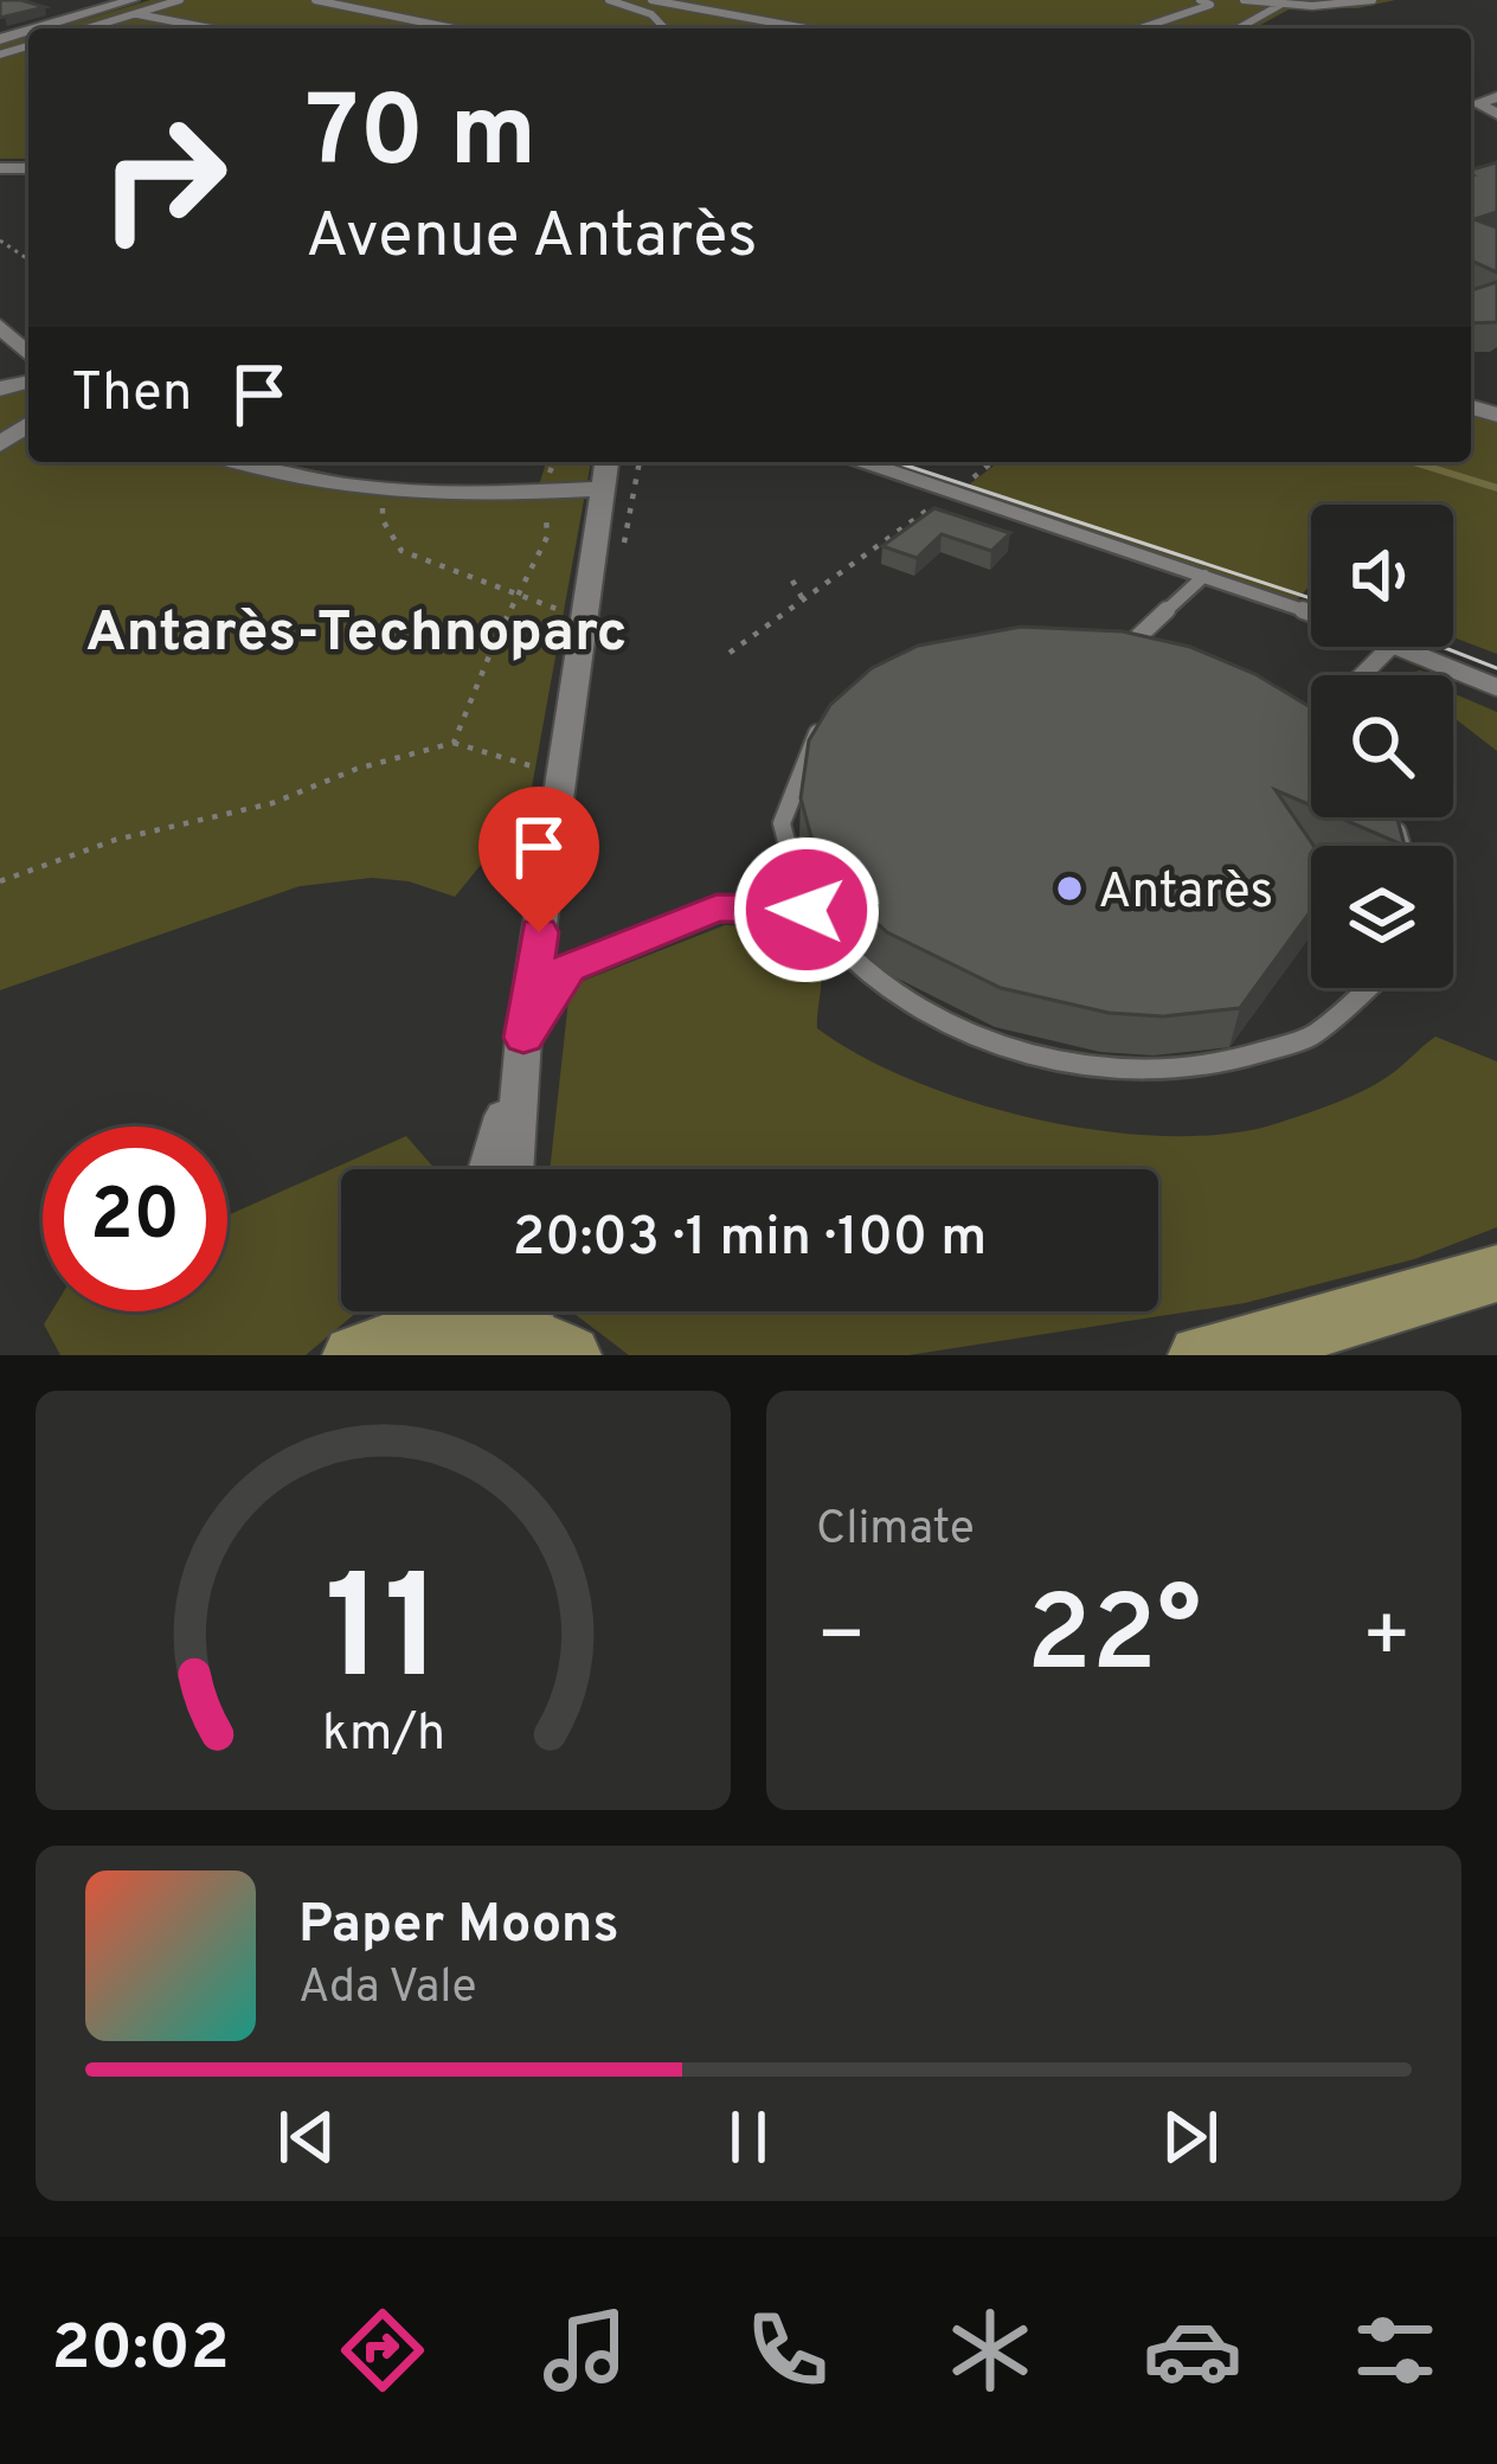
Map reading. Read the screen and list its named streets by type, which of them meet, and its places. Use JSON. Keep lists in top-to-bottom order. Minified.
{"districts":["Antarès-Technoparc"],"places":["Antarès"],"page":{"turn":["70 m","Avenue Antarès"],"then":"Then","limit":"20","trip":"20:03 · 1 min · 100 m","tile":"Climate","heat":["−","22°","+"],"song":["Paper Moons","Ada Vale"],"tabs":"20:02","gauge":["11","km/h"]}}
